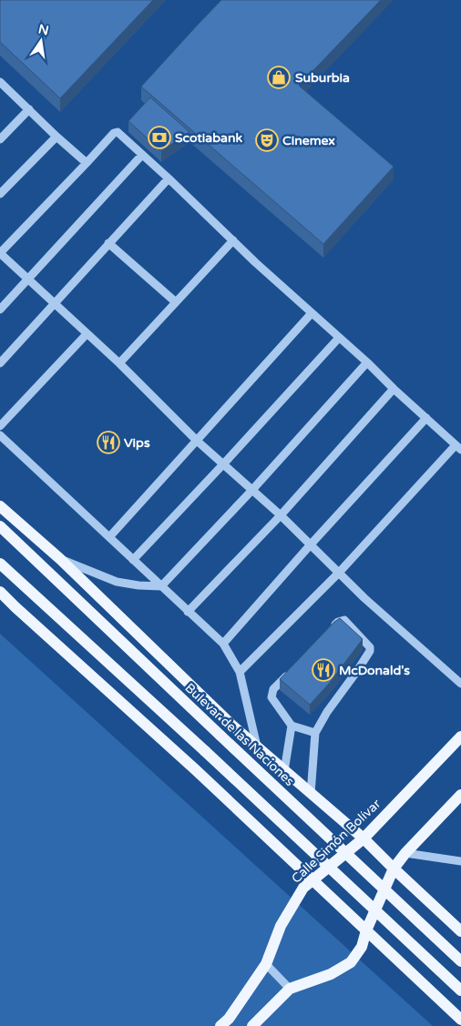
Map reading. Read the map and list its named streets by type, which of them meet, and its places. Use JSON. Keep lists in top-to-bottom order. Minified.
{"streets":{"main road":["Bulevar de las Naciones","Calle Simón Bolívar"]},"places":{"shop":["Suburbia"],"bank":["Scotiabank"],"theatre":["Cinemex"],"restaurant":["Vips","McDonald's"]},"north":"top"}
